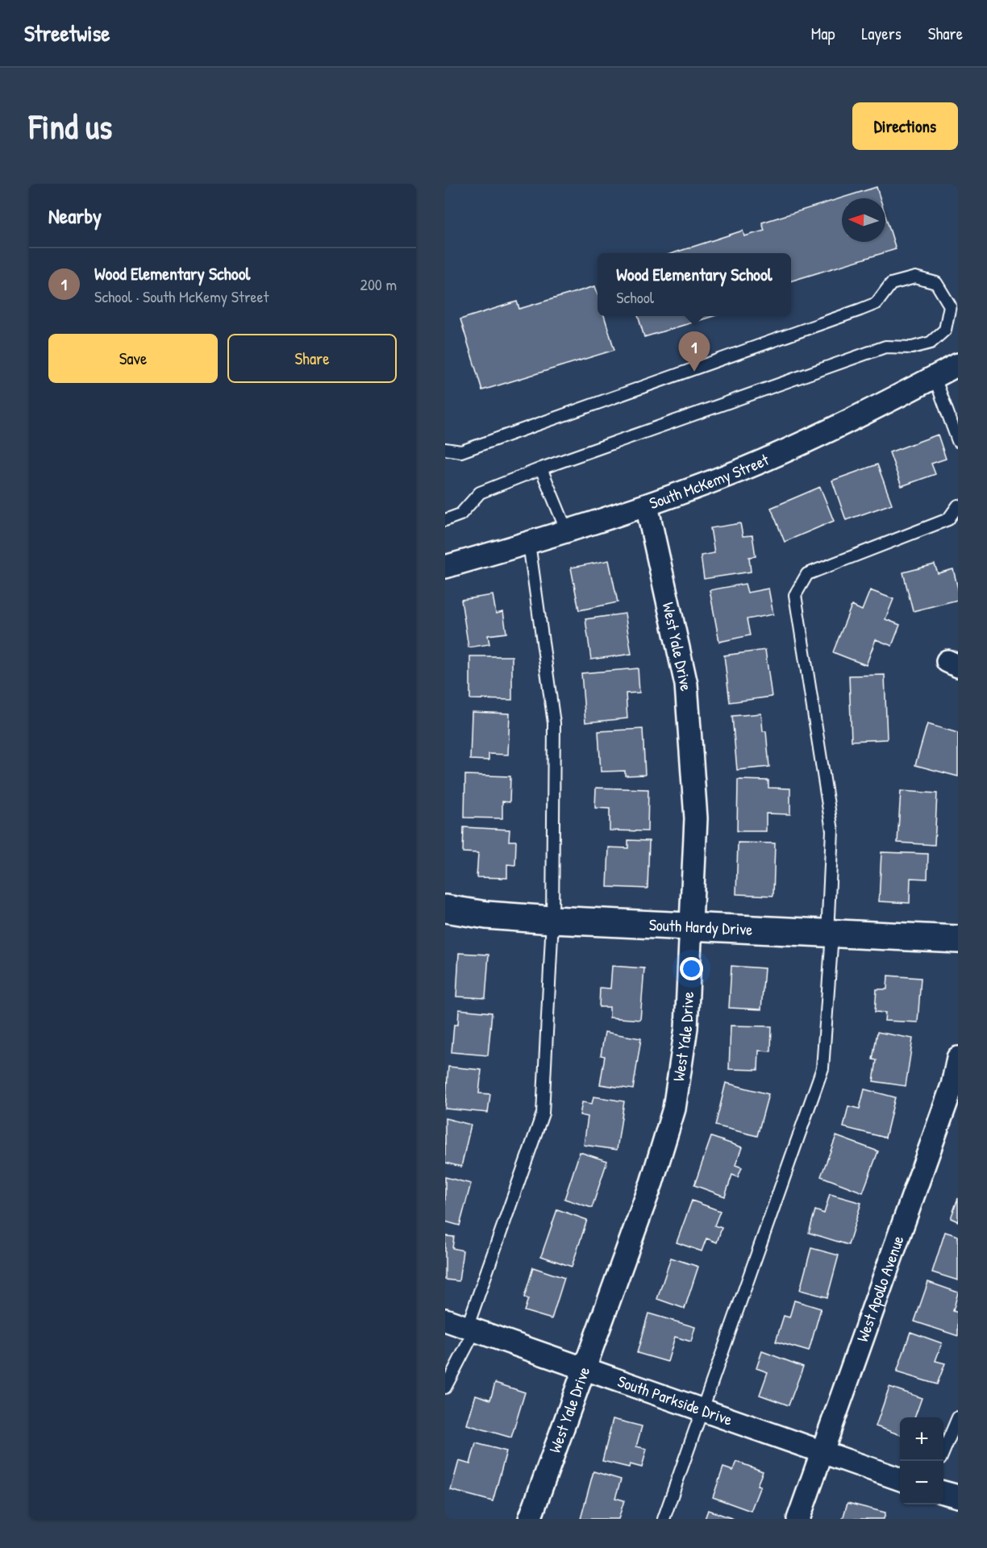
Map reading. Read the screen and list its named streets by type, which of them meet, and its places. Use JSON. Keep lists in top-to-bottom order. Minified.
{"streets":{"street":["South McKemy Street","West Yale Drive","South Hardy Drive","West Apollo Avenue","South Parkside Drive"]},"crossings":[["South McKemy Street","West Yale Drive"],["West Yale Drive","South Hardy Drive"],["West Yale Drive","South Parkside Drive"],["West Apollo Avenue","South Parkside Drive"]],"north":"left","page":{"header":"Streetwise","nav":["Map","Layers","Share"],"buttons":["Directions",["Save","Share"]],"title":"Find us","heading":"Nearby","list":[{"mark":"1","name":"Wood Elementary School","note":"School · South McKemy Street","value":"200 m"}],"popup":["Wood Elementary School","School"],"pins":"1","map_buttons":["+","−"]}}
